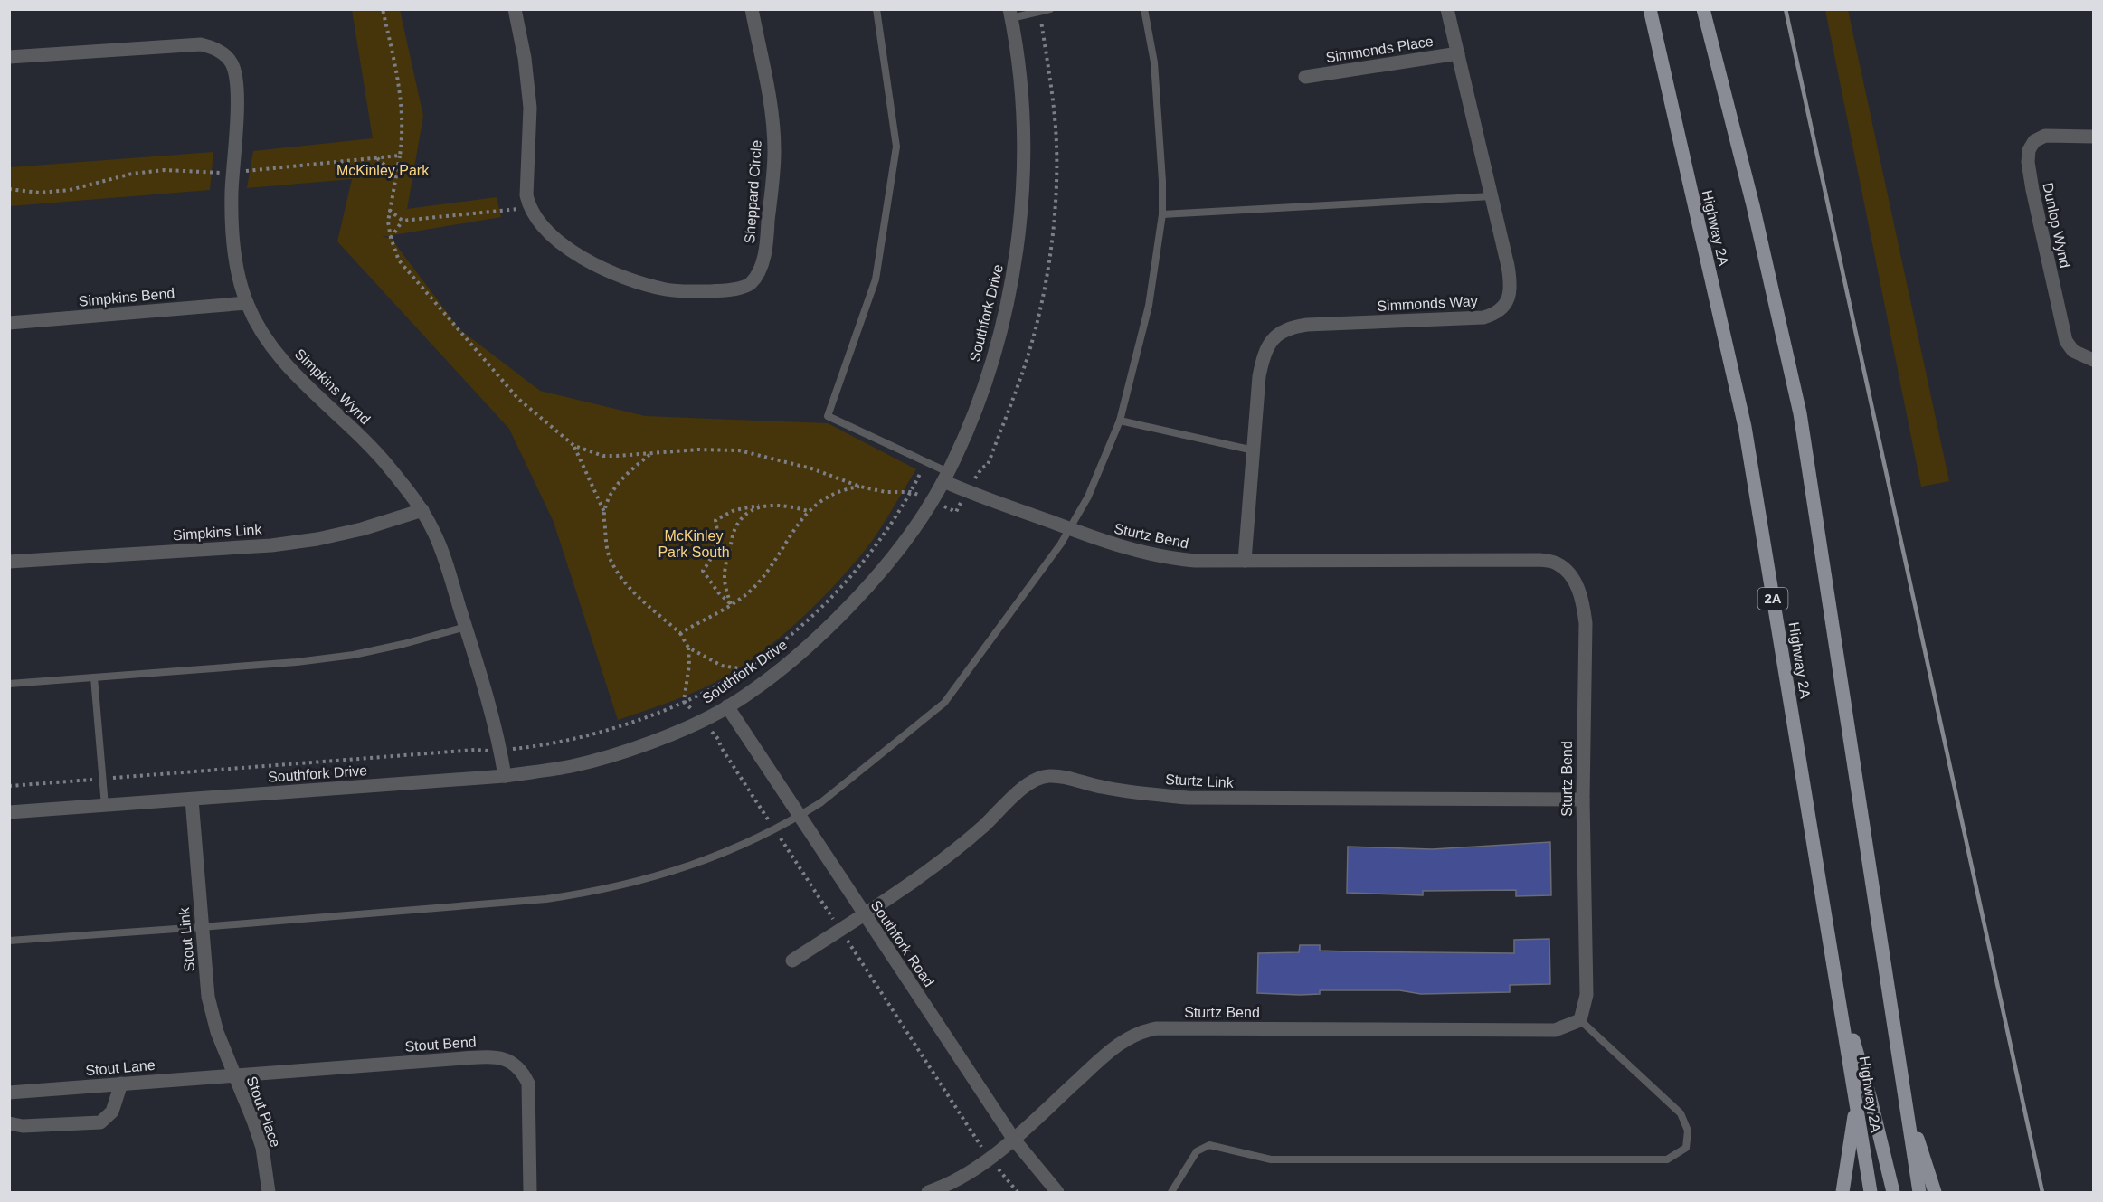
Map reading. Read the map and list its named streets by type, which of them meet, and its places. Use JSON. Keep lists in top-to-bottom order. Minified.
{"streets":{"main road":["Highway 2A","2A"],"street":["Simmonds Place","Sheppard Circle","Dunlop Wynd","Simpkins Bend","Simmonds Way","Southfork Drive","Simpkins Wynd","Simpkins Link","Sturtz Bend","Sturtz Link","Stout Link","Southfork Road","Stout Bend","Stout Lane","Stout Place"]},"crossings":[["Simmonds Place","Simmonds Way"],["Simpkins Bend","Simpkins Wynd"],["Simmonds Way","Sturtz Bend"],["Southfork Drive","Simpkins Wynd"],["Southfork Drive","Sturtz Bend"],["Southfork Drive","Stout Link"],["Southfork Drive","Southfork Road"],["Simpkins Wynd","Simpkins Link"],["Sturtz Bend","Sturtz Link"],["Sturtz Bend","Southfork Road"],["Sturtz Link","Southfork Road"],["Stout Link","Stout Bend"],["Stout Link","Stout Lane"],["Stout Link","Stout Place"],["Stout Bend","Stout Lane"],["Stout Bend","Stout Place"],["Stout Lane","Stout Place"]],"parks":["McKinley Park","McKinley Park South"]}
